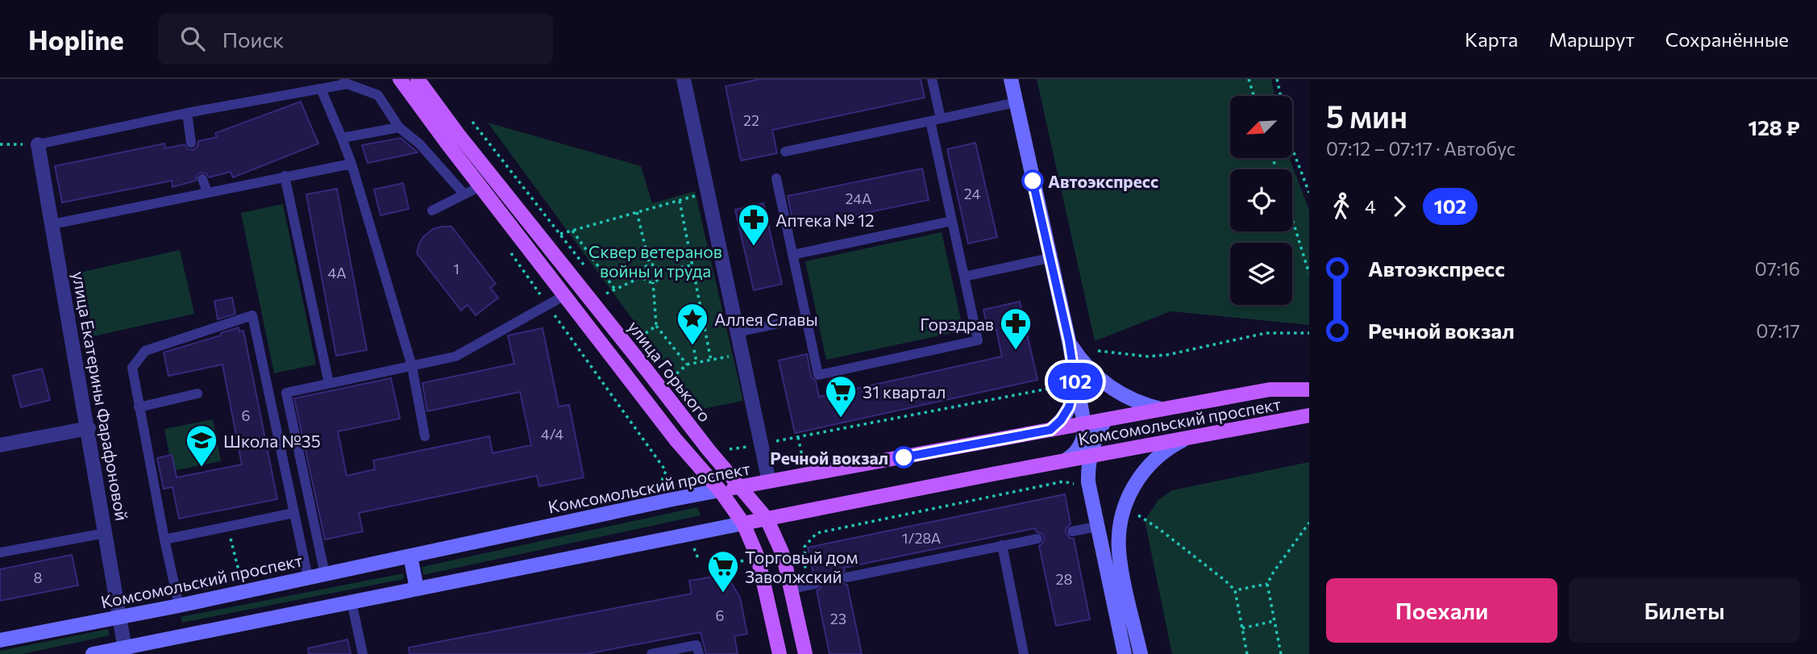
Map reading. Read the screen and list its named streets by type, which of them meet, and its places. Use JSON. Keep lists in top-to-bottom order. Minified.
{"streets":{"main road":["улица Горького","Комсомольский проспект"],"street":["улица Екатерины Фарафоновой"]},"crossings":[["улица Горького","Комсомольский проспект"],["улица Екатерины Фарафоновой","Комсомольский проспект"]],"parks":["Сквер ветеранов войны и труда"],"places":{"other":["Автоэкспресс","Речной вокзал"],"pharmacy":["Аптека № 12","Горздрав"],"place":["Аллея Славы"],"supermarket":["31 квартал","Торговый дом Заволжский"],"school or university":["Школа №35"]},"lines":["bus line 102"],"house_numbers":["22","24","24А","1","4А","6","4/4","1/28А","8","28","6","23"],"north":"bottom left","page":{"header":"Hopline","search":"Поиск","nav":["Карта","Маршрут","Сохранённые"],"on_map":"102","heading":["5 мин","07:12 – 07:17 · Автобус","128 ₽"],"legs":["4","102"],"list":[{"name":"Автоэкспресс","value":"07:16"},{"name":"Речной вокзал","value":"07:17"}],"buttons":["Поехали","Билеты"]}}
